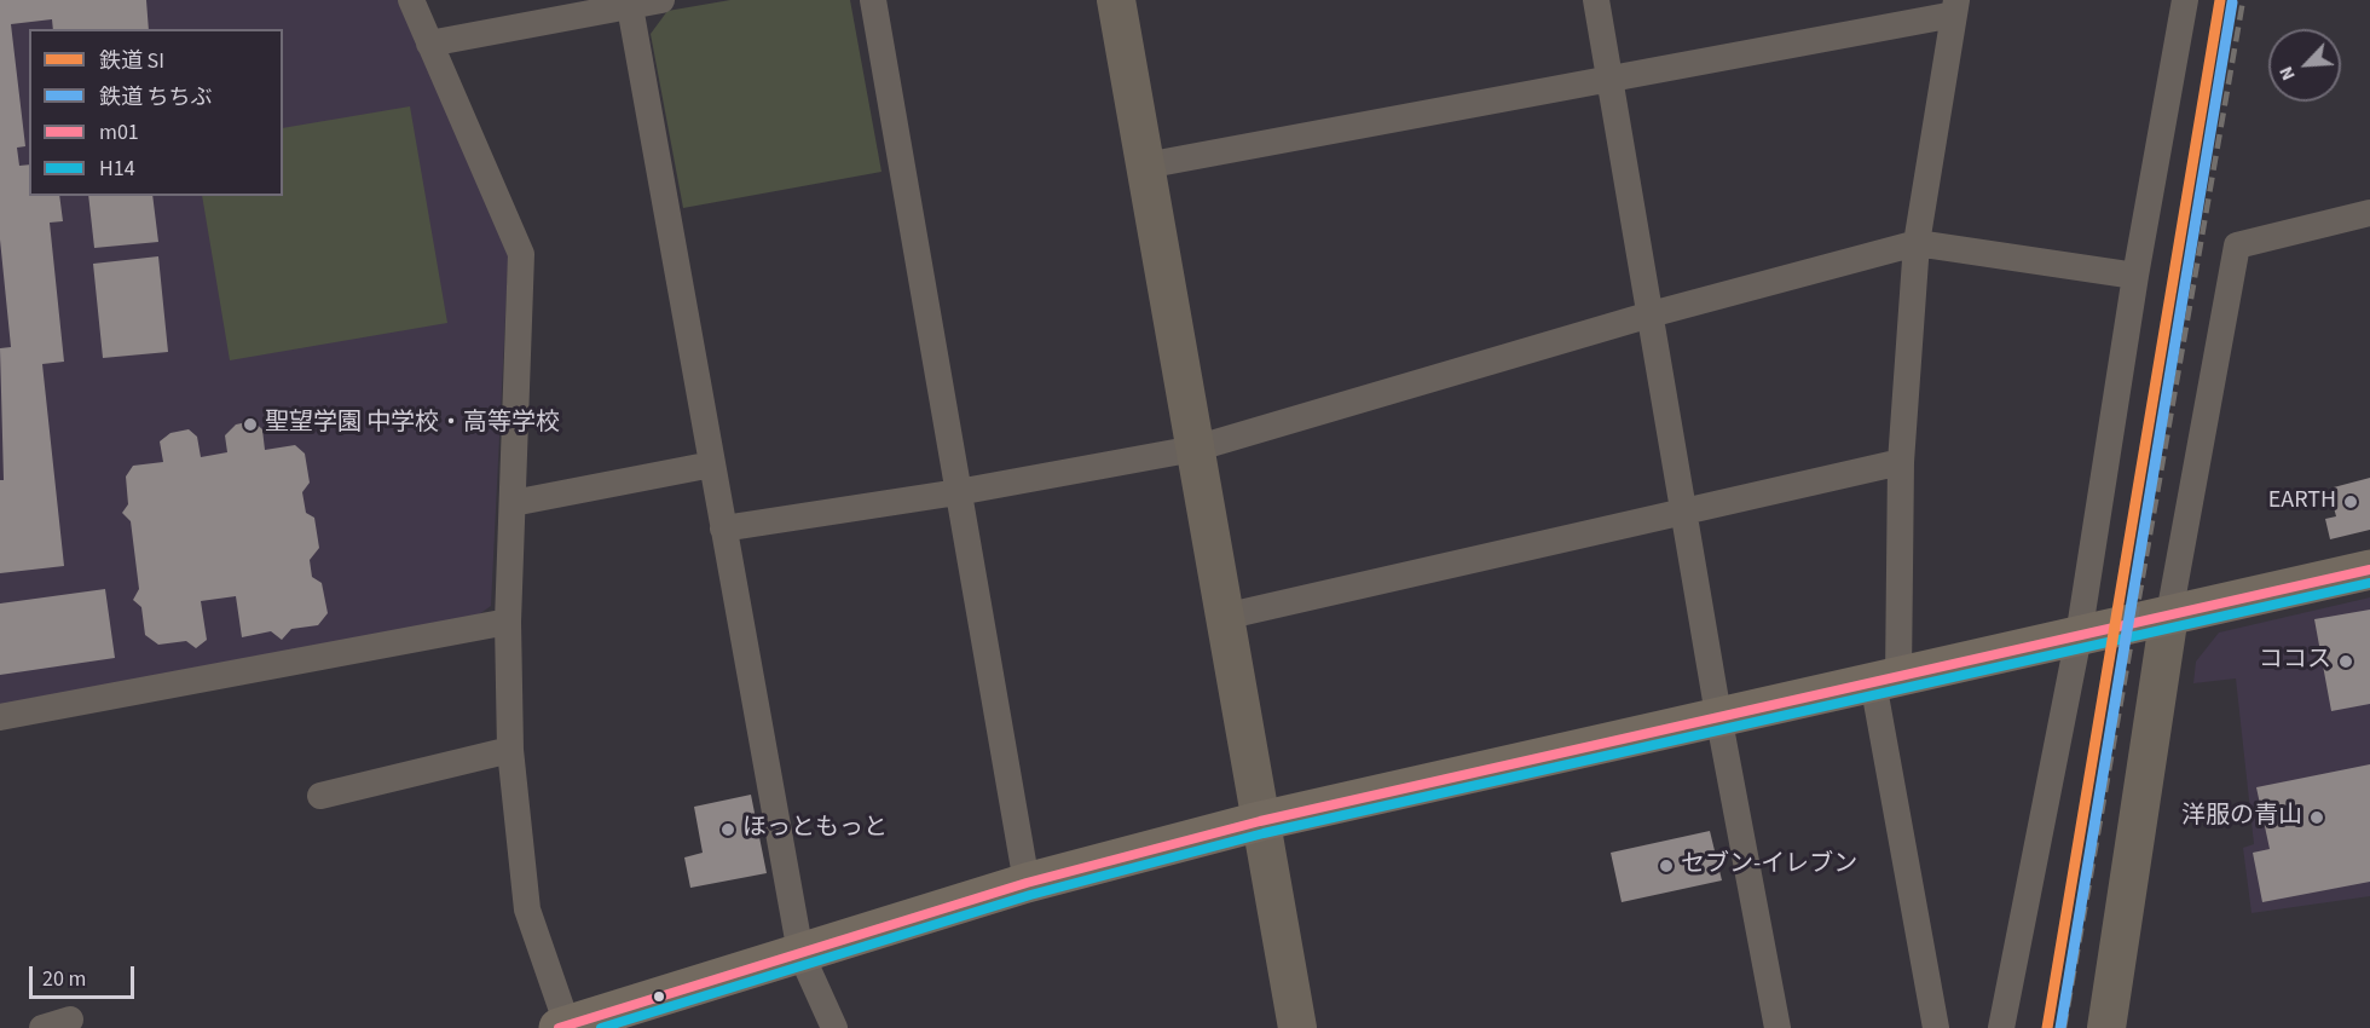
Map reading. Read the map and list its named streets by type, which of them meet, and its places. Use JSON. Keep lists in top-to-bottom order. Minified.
{"places":["聖望学園 中学校・高等学校","EARTH","ココス","洋服の青山","ほっともっと","セブン-イレブン"],"lines":["rail line SI","rail line ちちぶ","transit line m01","transit line H14"],"legend":["鉄道 SI","鉄道 ちちぶ","m01","H14"],"scale_bar":"20 m","north":"bottom left"}
